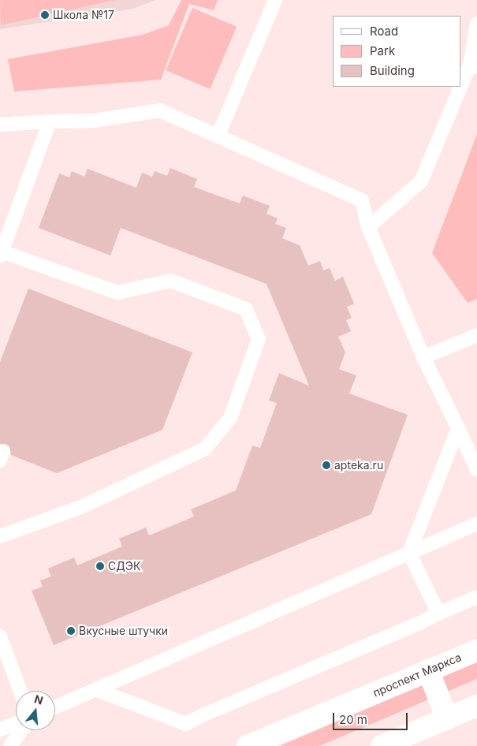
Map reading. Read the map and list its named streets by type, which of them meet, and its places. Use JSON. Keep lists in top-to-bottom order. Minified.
{"streets":{"main road":["проспект Маркса"]},"places":["Школа №17","apteka.ru","СДЭК","Вкусные штучки"],"legend":["Road","Park","Building"],"scale_bar":"20 m","north":"top"}
